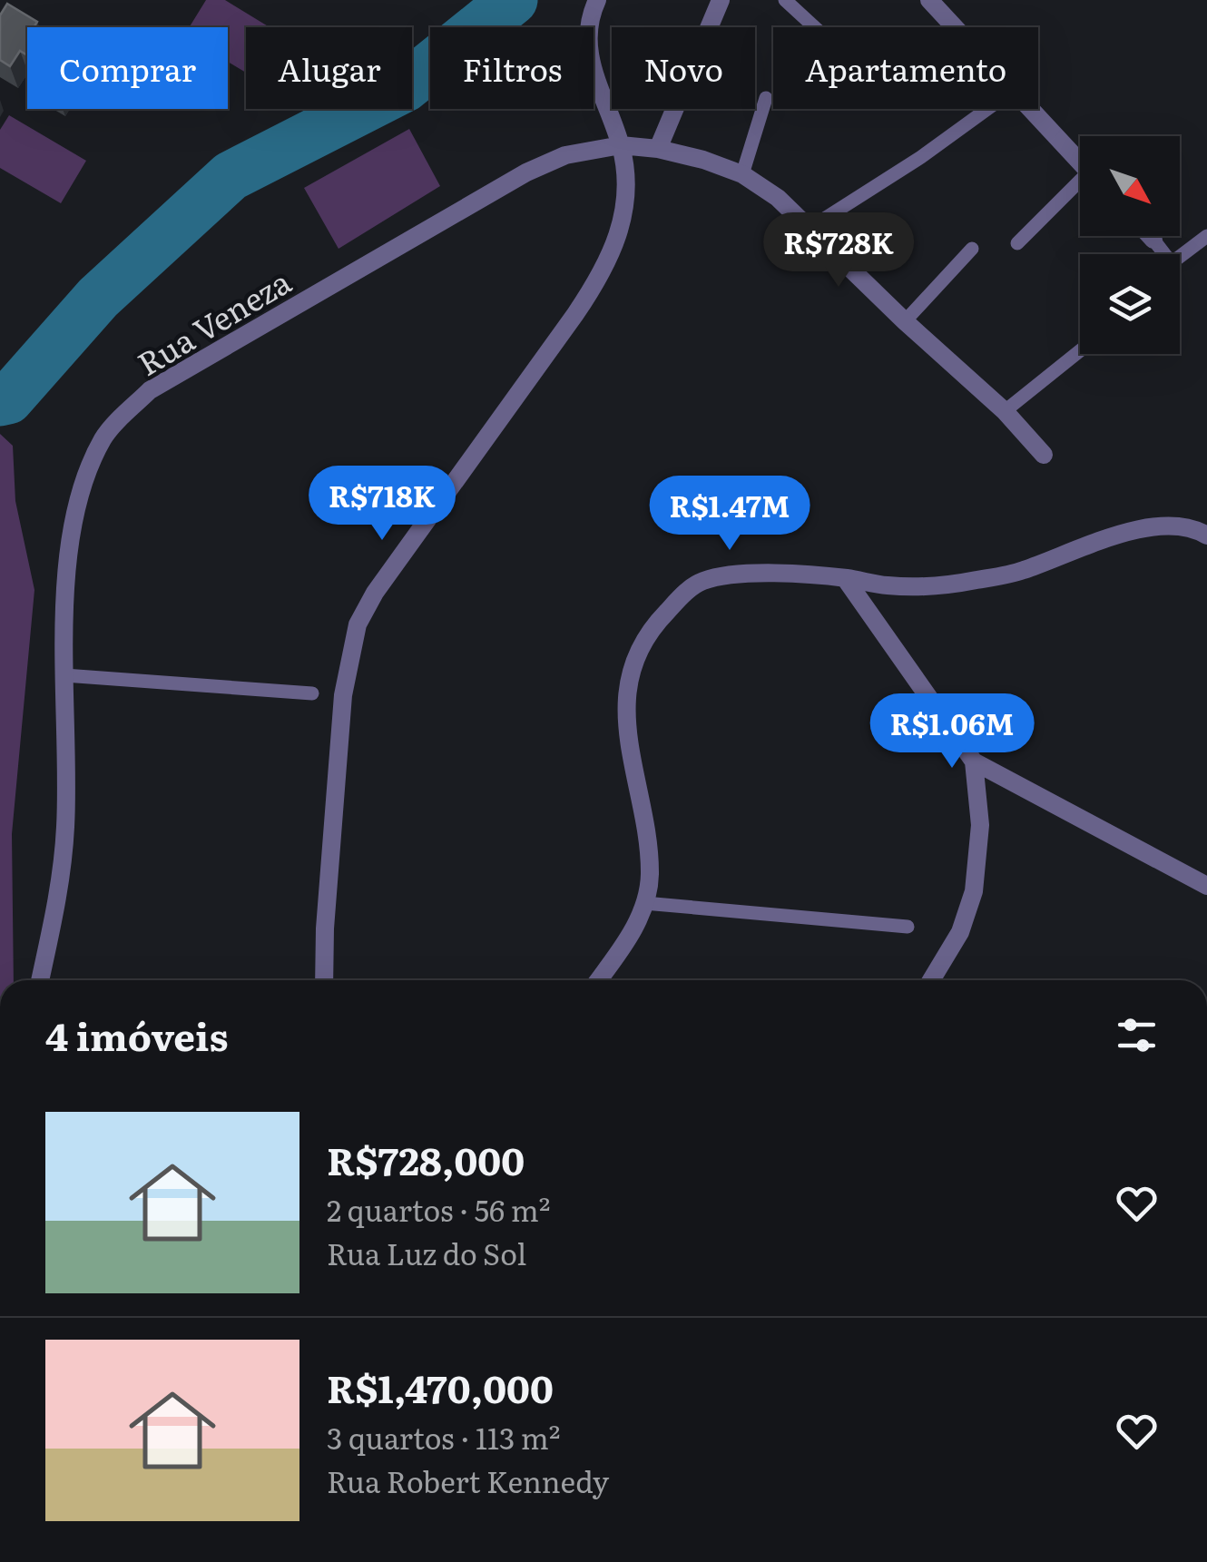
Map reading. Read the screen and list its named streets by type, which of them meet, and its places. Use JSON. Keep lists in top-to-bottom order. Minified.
{"streets":{"street":["Rua Veneza"]},"north":"bottom right","page":{"chip":["Comprar","Alugar","Filtros","Novo","Apartamento"],"price":["R$728K","R$718K","R$1.47M","R$1.06M"],"heading":"4 imóveis","list":[{"name":"R$728,000","note":"2 quartos · 56 m² · Rua Luz do Sol"},{"name":"R$1,470,000","note":"3 quartos · 113 m² · Rua Robert Kennedy"}]}}
